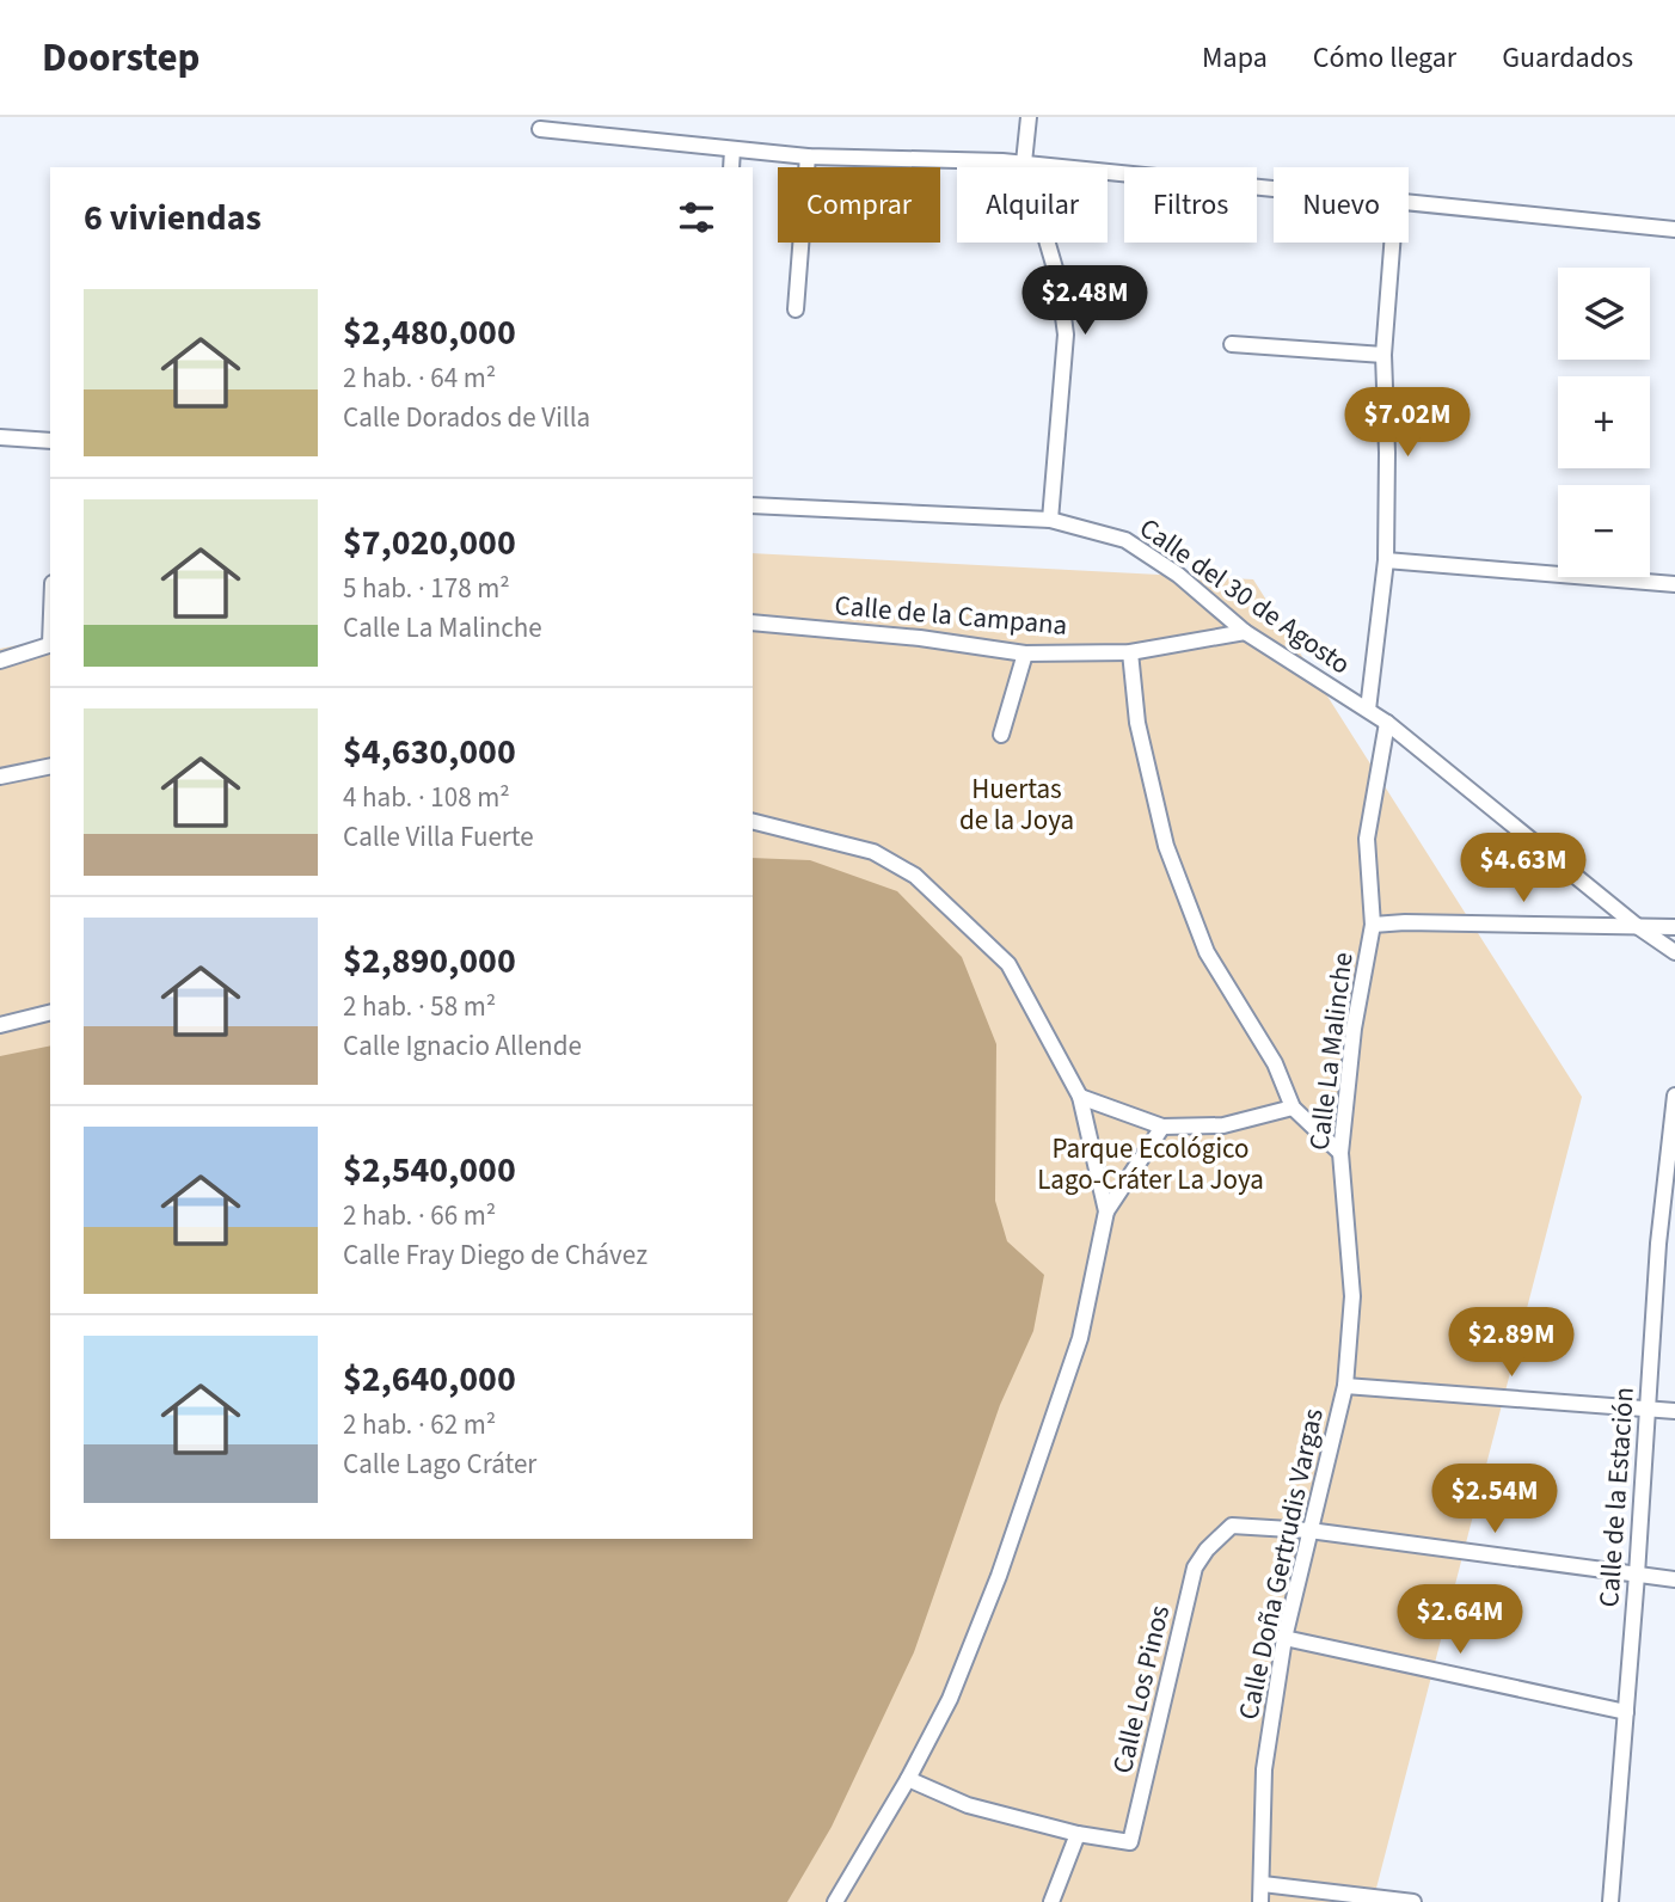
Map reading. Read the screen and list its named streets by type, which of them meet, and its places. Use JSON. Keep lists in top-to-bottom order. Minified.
{"streets":{"street":["Calle del 30 de Agosto","Calle de la Campana","Calle La Malinche","Calle de la Estación","Calle Doña Gertrudis Vargas","Calle Los Pinos"]},"crossings":[["Calle del 30 de Agosto","Calle de la Campana"],["Calle del 30 de Agosto","Calle La Malinche"],["Calle La Malinche","Calle Doña Gertrudis Vargas"],["Calle Doña Gertrudis Vargas","Calle Los Pinos"]],"parks":["Huertas de la Joya","Parque Ecológico Lago-Cráter La Joya"],"page":{"header":"Doorstep","nav":["Mapa","Cómo llegar","Guardados"],"chip":["Comprar","Alquilar","Filtros","Nuevo"],"heading":"6 viviendas","price":["$2.48M","$7.02M","$4.63M","$2.89M","$2.54M","$2.64M"],"map_buttons":["+","−"],"list":[{"name":"$2,480,000","note":"2 hab. · 64 m² · Calle Dorados de Villa"},{"name":"$7,020,000","note":"5 hab. · 178 m² · Calle La Malinche"},{"name":"$4,630,000","note":"4 hab. · 108 m² · Calle Villa Fuerte"},{"name":"$2,890,000","note":"2 hab. · 58 m² · Calle Ignacio Allende"},{"name":"$2,540,000","note":"2 hab. · 66 m² · Calle Fray Diego de Chávez"},{"name":"$2,640,000","note":"2 hab. · 62 m² · Calle Lago Cráter"}]}}
